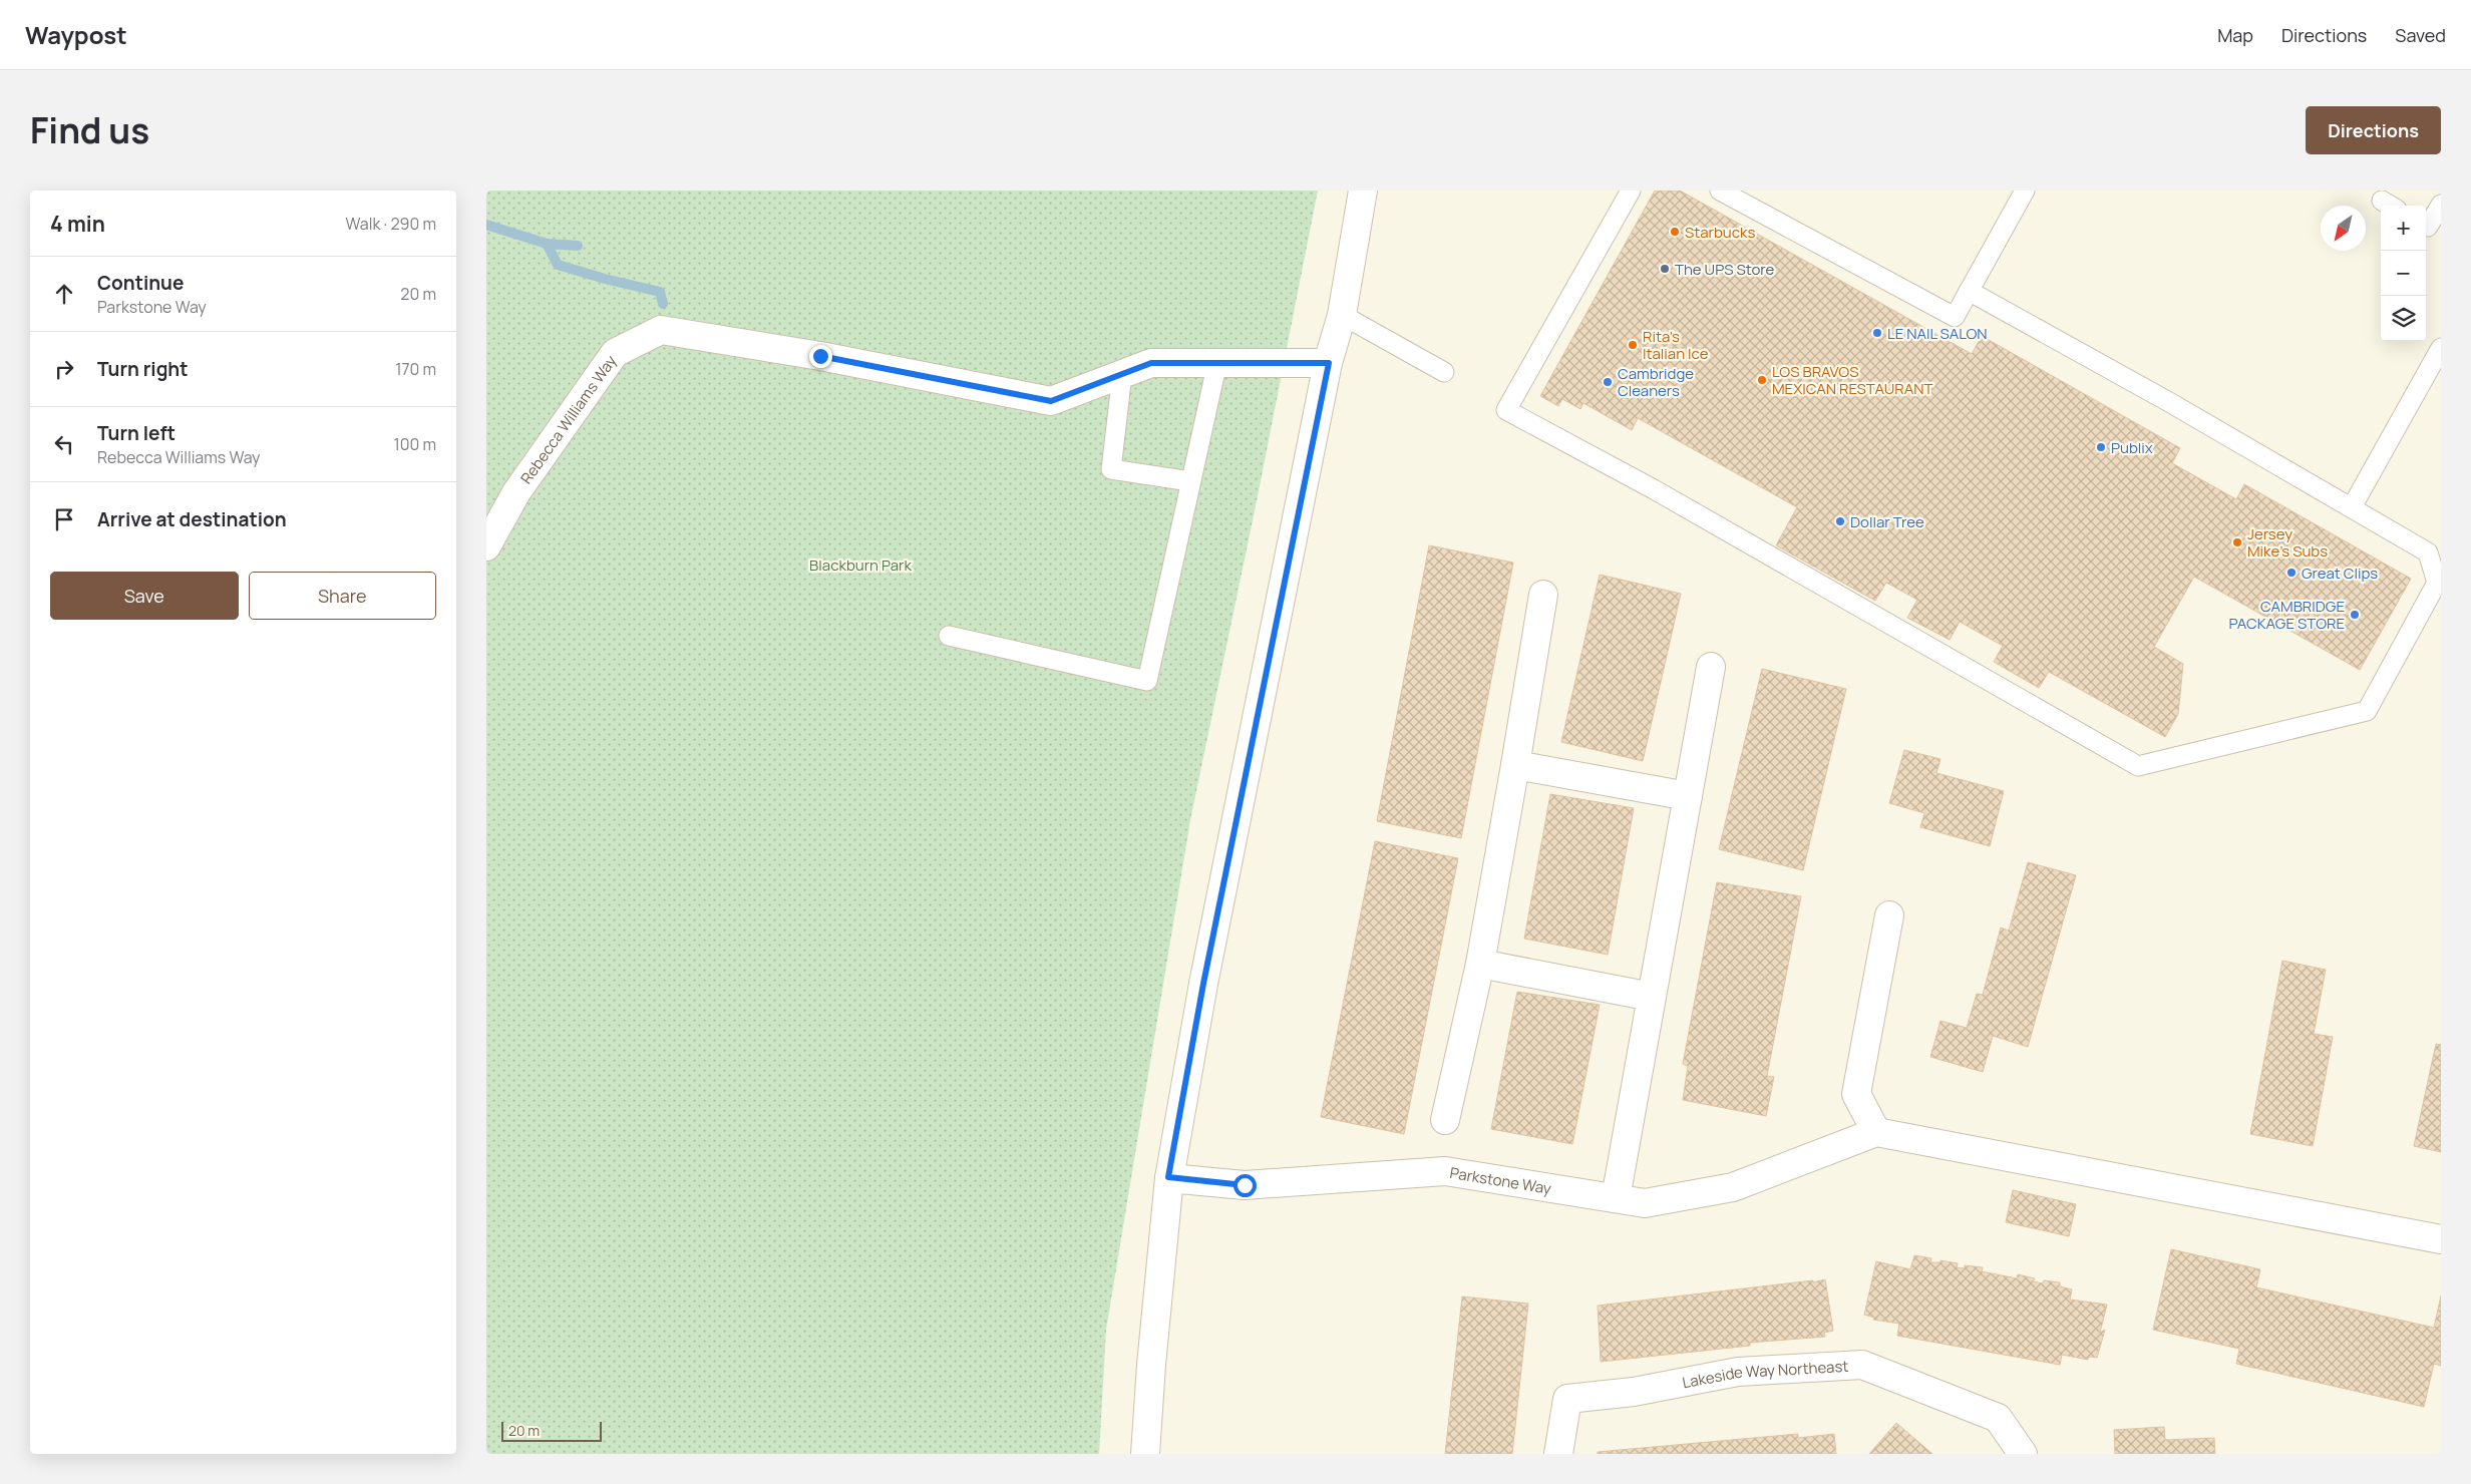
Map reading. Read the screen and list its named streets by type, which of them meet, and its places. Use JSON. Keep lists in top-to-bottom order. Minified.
{"streets":{"street":["Rebecca Williams Way","Parkstone Way","Lakeside Way Northeast"]},"parks":["Blackburn Park"],"places":["Starbucks","The UPS Store","LE NAIL SALON","Rita's Italian Ice","LOS BRAVOS MEXICAN RESTAURANT","Cambridge Cleaners","Publix","Dollar Tree","Jersey Mike's Subs","Great Clips","CAMBRIDGE PACKAGE STORE"],"scale_bar":"20 m","north":"bottom left","page":{"header":"Waypost","nav":["Map","Directions","Saved"],"title":"Find us","buttons":["Directions",["Save","Share"]],"heading":["4 min","Walk · 290 m"],"map_buttons":["+","−"],"list":[["Continue","Parkstone Way","20 m"],["Turn right","170 m"],["Turn left","Rebecca Williams Way","100 m"],"Arrive at destination"],"scale":"20 m"}}
